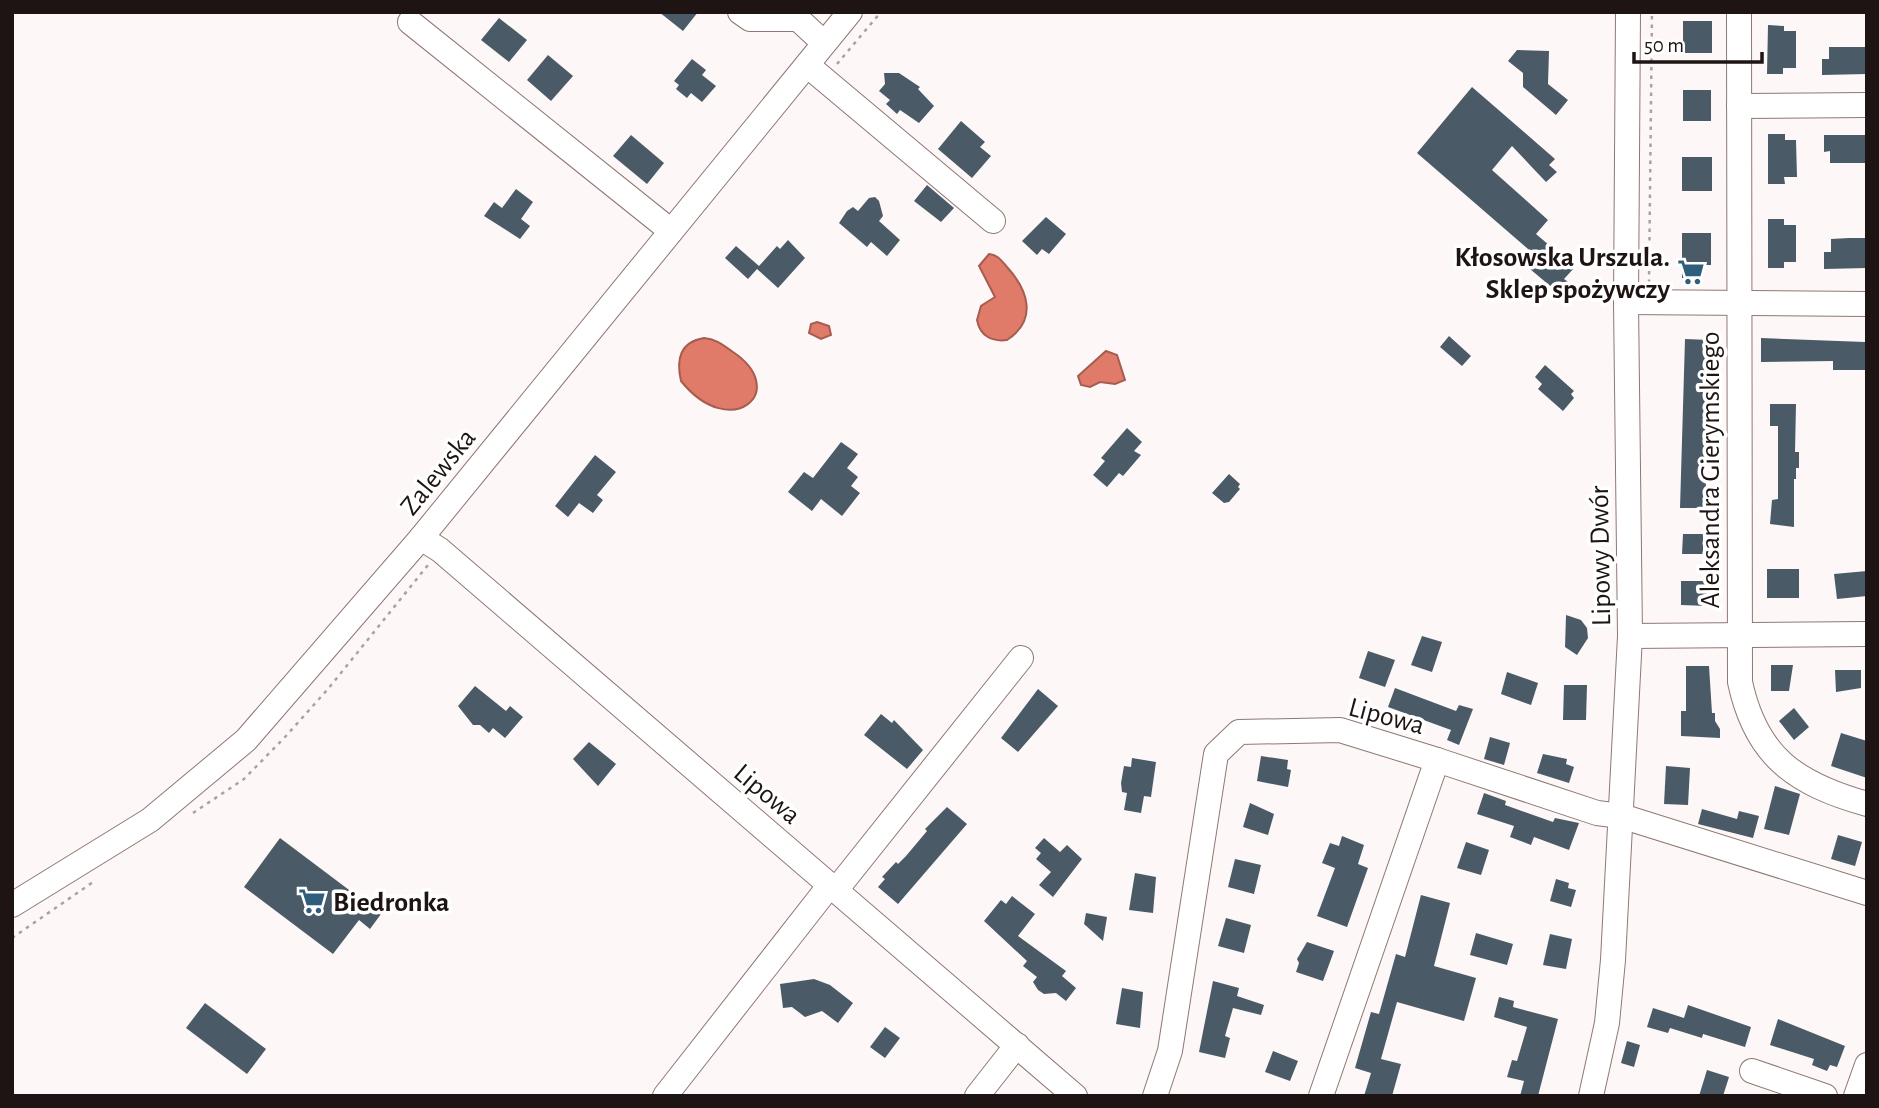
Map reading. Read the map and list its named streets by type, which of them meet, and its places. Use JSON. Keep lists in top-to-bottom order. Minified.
{"streets":{"street":["Aleksandra Gierymskiego","Zalewska","Lipowy Dwór","Lipowa"]},"crossings":[["Zalewska","Lipowa"],["Lipowy Dwór","Lipowa"]],"places":{"supermarket":["Kłosowska Urszula. Sklep spożywczy","Biedronka"]},"scale_bar":"50 m"}
